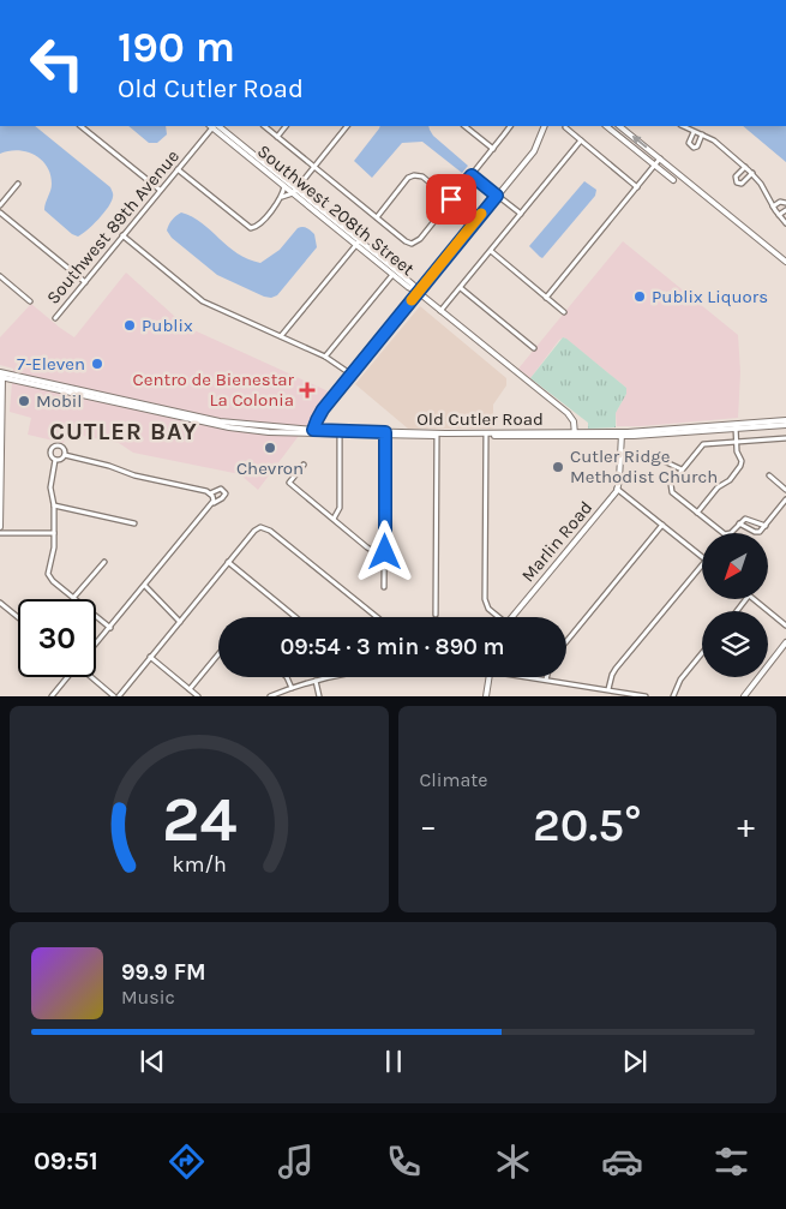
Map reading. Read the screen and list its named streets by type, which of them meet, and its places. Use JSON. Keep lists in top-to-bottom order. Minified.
{"streets":{"street":["Southwest 208th Street","Southwest 89th Avenue","Old Cutler Road","Marlin Road"]},"crossings":[["Southwest 208th Street","Old Cutler Road"]],"districts":["CUTLER BAY"],"places":{"other":["Publix Liquors","Publix","7-Eleven","Mobil","Chevron","Cutler Ridge Methodist Church"],"health":["Centro de Bienestar La Colonia"]},"north":"bottom left","page":{"turn":["190 m","Old Cutler Road"],"limit":"30","trip":"09:54 · 3 min · 890 m","tile":"Climate","heat":["−","20.5°","+"],"song":["99.9 FM","Music"],"tabs":"09:51","gauge":["24","km/h"]}}
